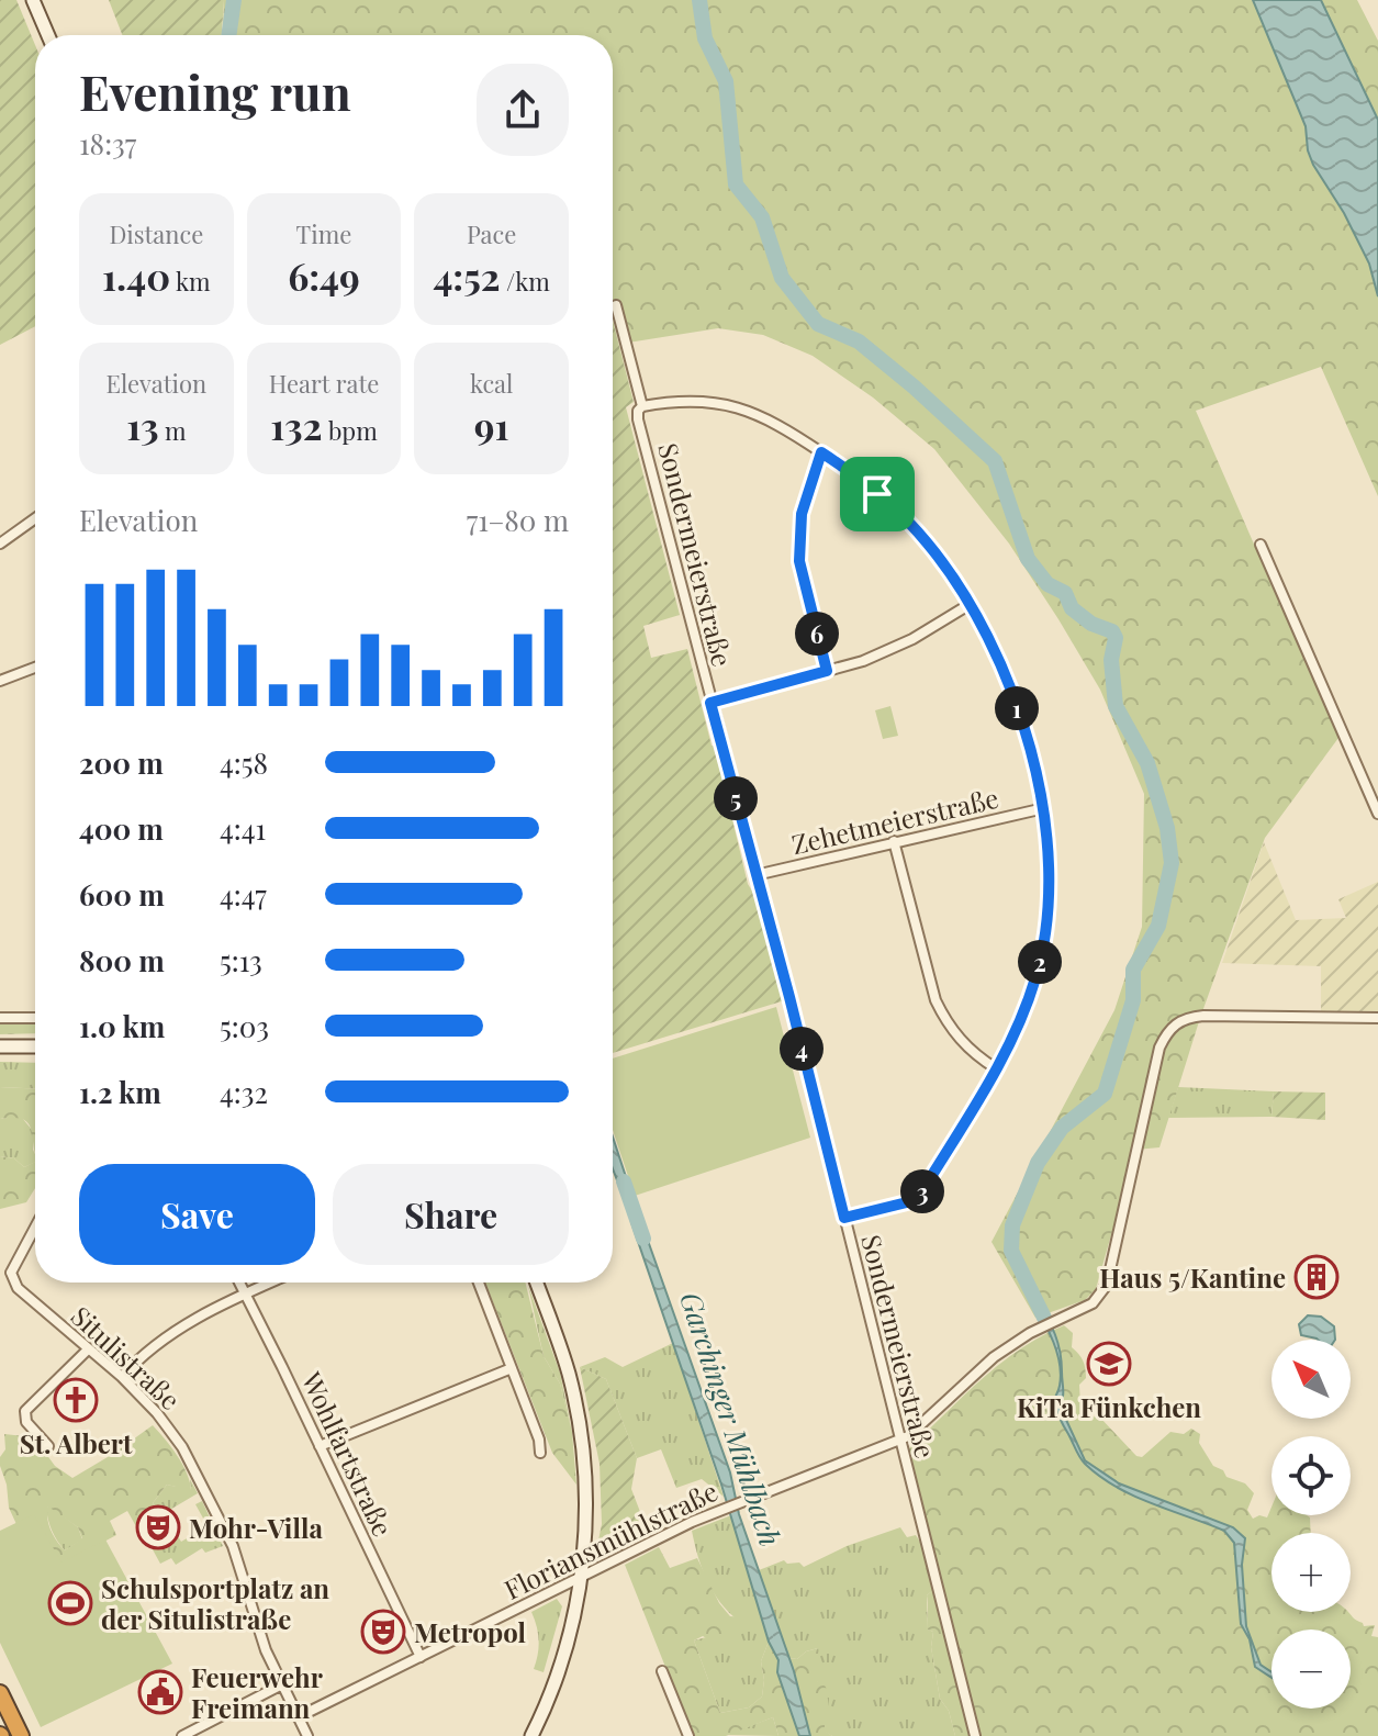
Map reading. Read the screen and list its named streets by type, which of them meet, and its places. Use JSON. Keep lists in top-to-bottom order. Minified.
{"streets":{"street":["Sondermeierstraße","Zehetmeierstraße","Situlistraße","Wohlfartstraße","Floriansmühlstraße"]},"crossings":[["Sondermeierstraße","Zehetmeierstraße"],["Sondermeierstraße","Floriansmühlstraße"],["Situlistraße","Floriansmühlstraße"],["Wohlfartstraße","Floriansmühlstraße"]],"water":["Garchinger Mühlbach"],"places":{"building":["Haus 5/Kantine"],"school or university":["KiTa Fünkchen"],"church":["St. Albert"],"theatre":["Mohr-Villa","Metropol"],"sports":["Schulsportplatz an der Situlistraße"],"public building":["Feuerwehr Freimann"]},"north":"top left","page":{"heading":["Evening run","18:37"],"stats":[["Distance","1.40 km"],["Time","6:49"],["Pace","4:52 /km"],["Elevation","13 m"],["Heart rate","132 bpm"],["kcal","91"]],"chart":["Elevation","71–80 m"],"pins":["6","1","5","2","4","3"],"list":[{"name":"200 m","note":"4:58"},{"name":"400 m","note":"4:41"},{"name":"600 m","note":"4:47"},{"name":"800 m","note":"5:13"},{"name":"1.0 km","note":"5:03"},{"name":"1.2 km","note":"4:32"}],"buttons":["Save","Share"],"map_buttons":["+","−"]}}
